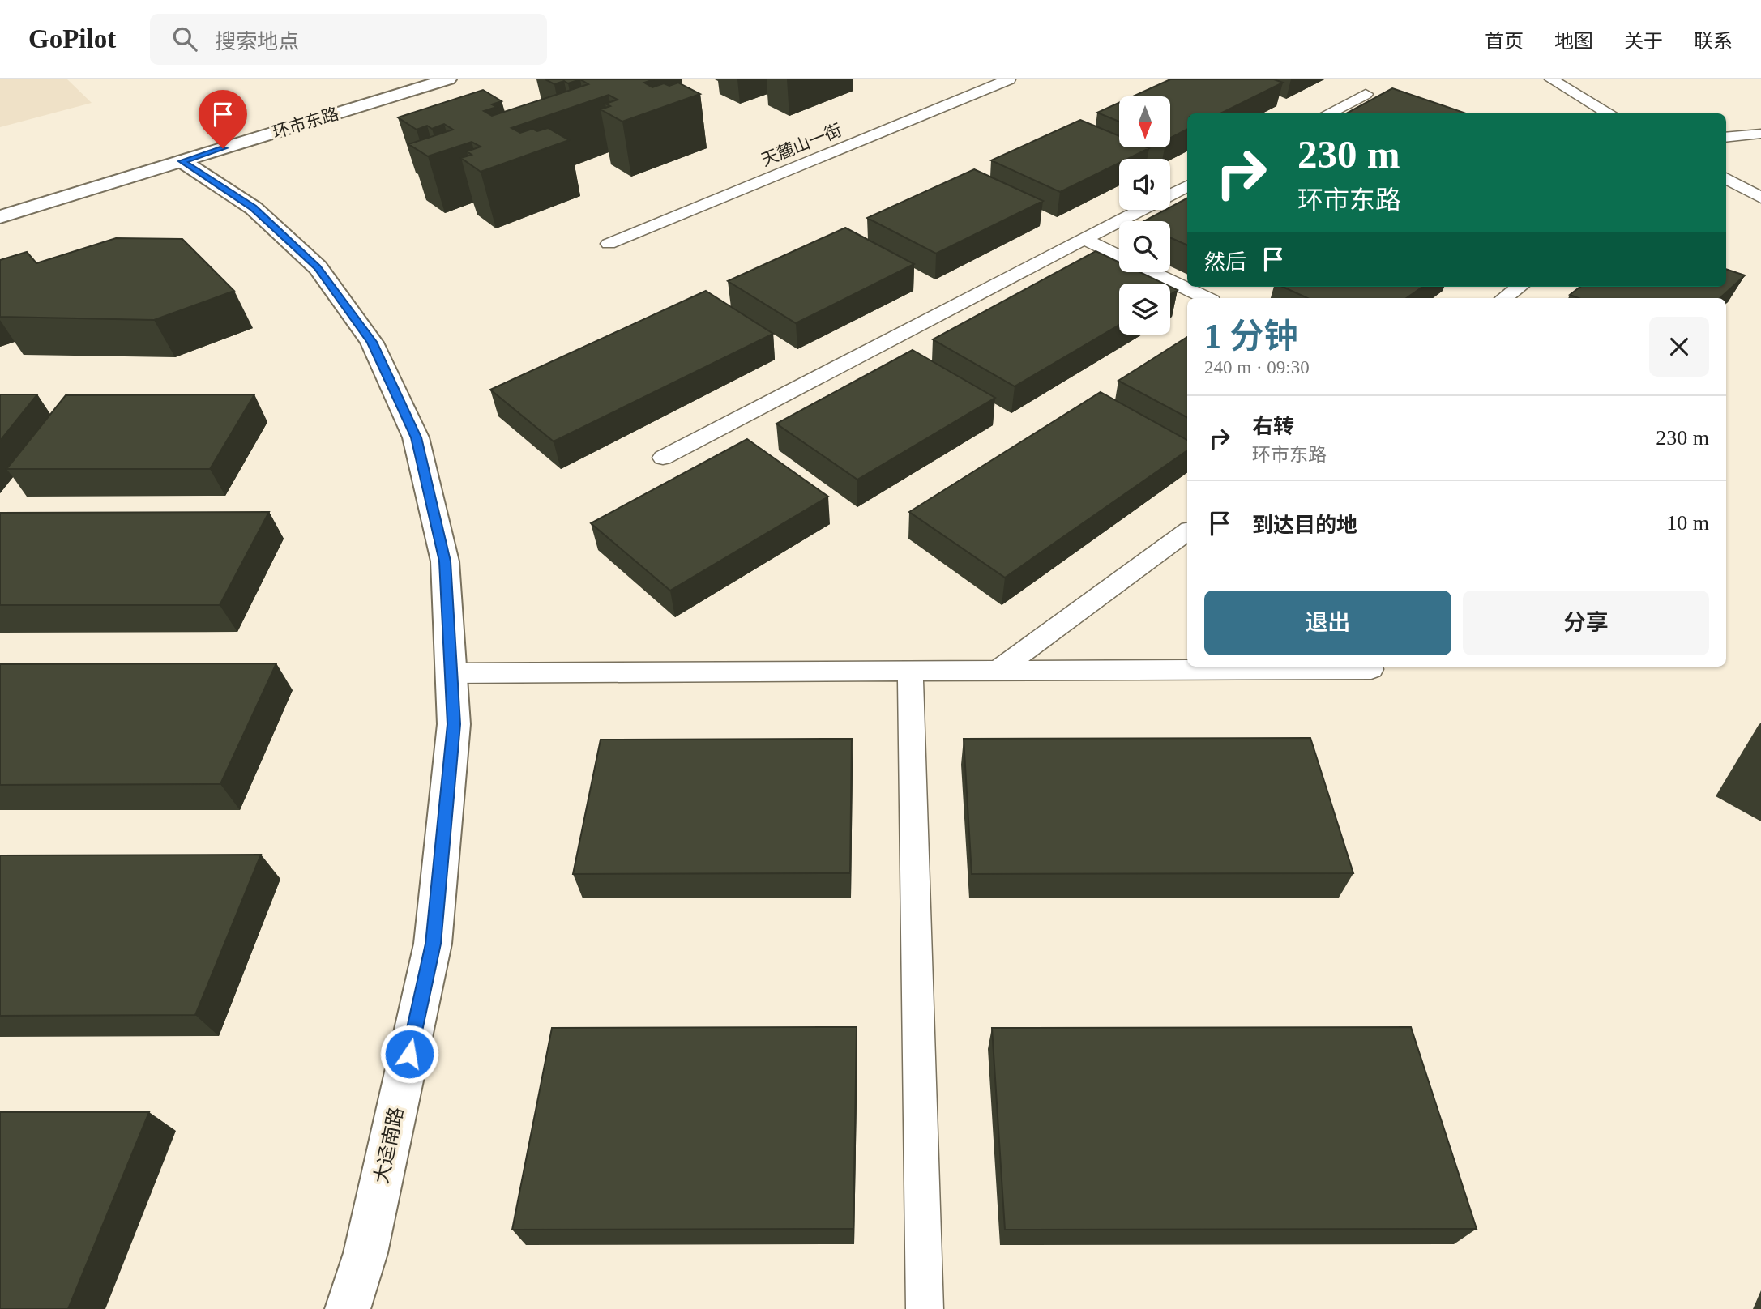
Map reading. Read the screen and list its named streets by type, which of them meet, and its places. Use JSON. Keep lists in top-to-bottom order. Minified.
{"streets":{"street":["环市东路","大迳南路"],"lane":["天麓山一街"]},"crossings":[["环市东路","大迳南路"]],"north":"bottom","page":{"header":"GoPilot","search":"搜索地点","nav":["首页","地图","关于","联系"],"turn":["230 m","环市东路"],"then":"然后","heading":["1 分钟","240 m · 09:30"],"list":[{"name":"右转","note":"环市东路","value":"230 m"},{"name":"到达目的地","value":"10 m"}],"buttons":["退出","分享"]}}
